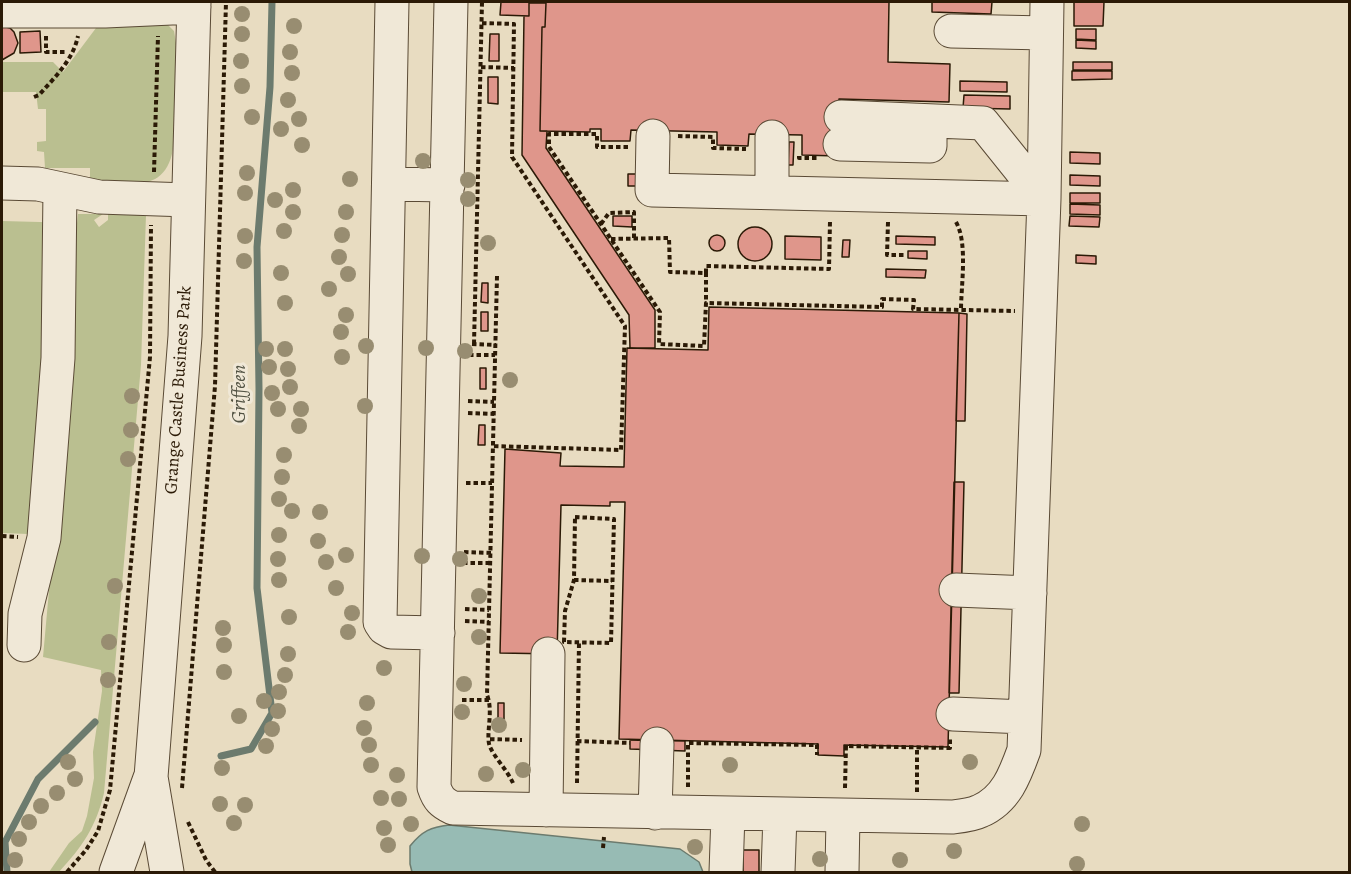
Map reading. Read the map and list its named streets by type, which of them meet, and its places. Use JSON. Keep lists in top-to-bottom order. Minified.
{"streets":{"street":["Grange Castle Business Park"]},"water":["Griffeen"]}
